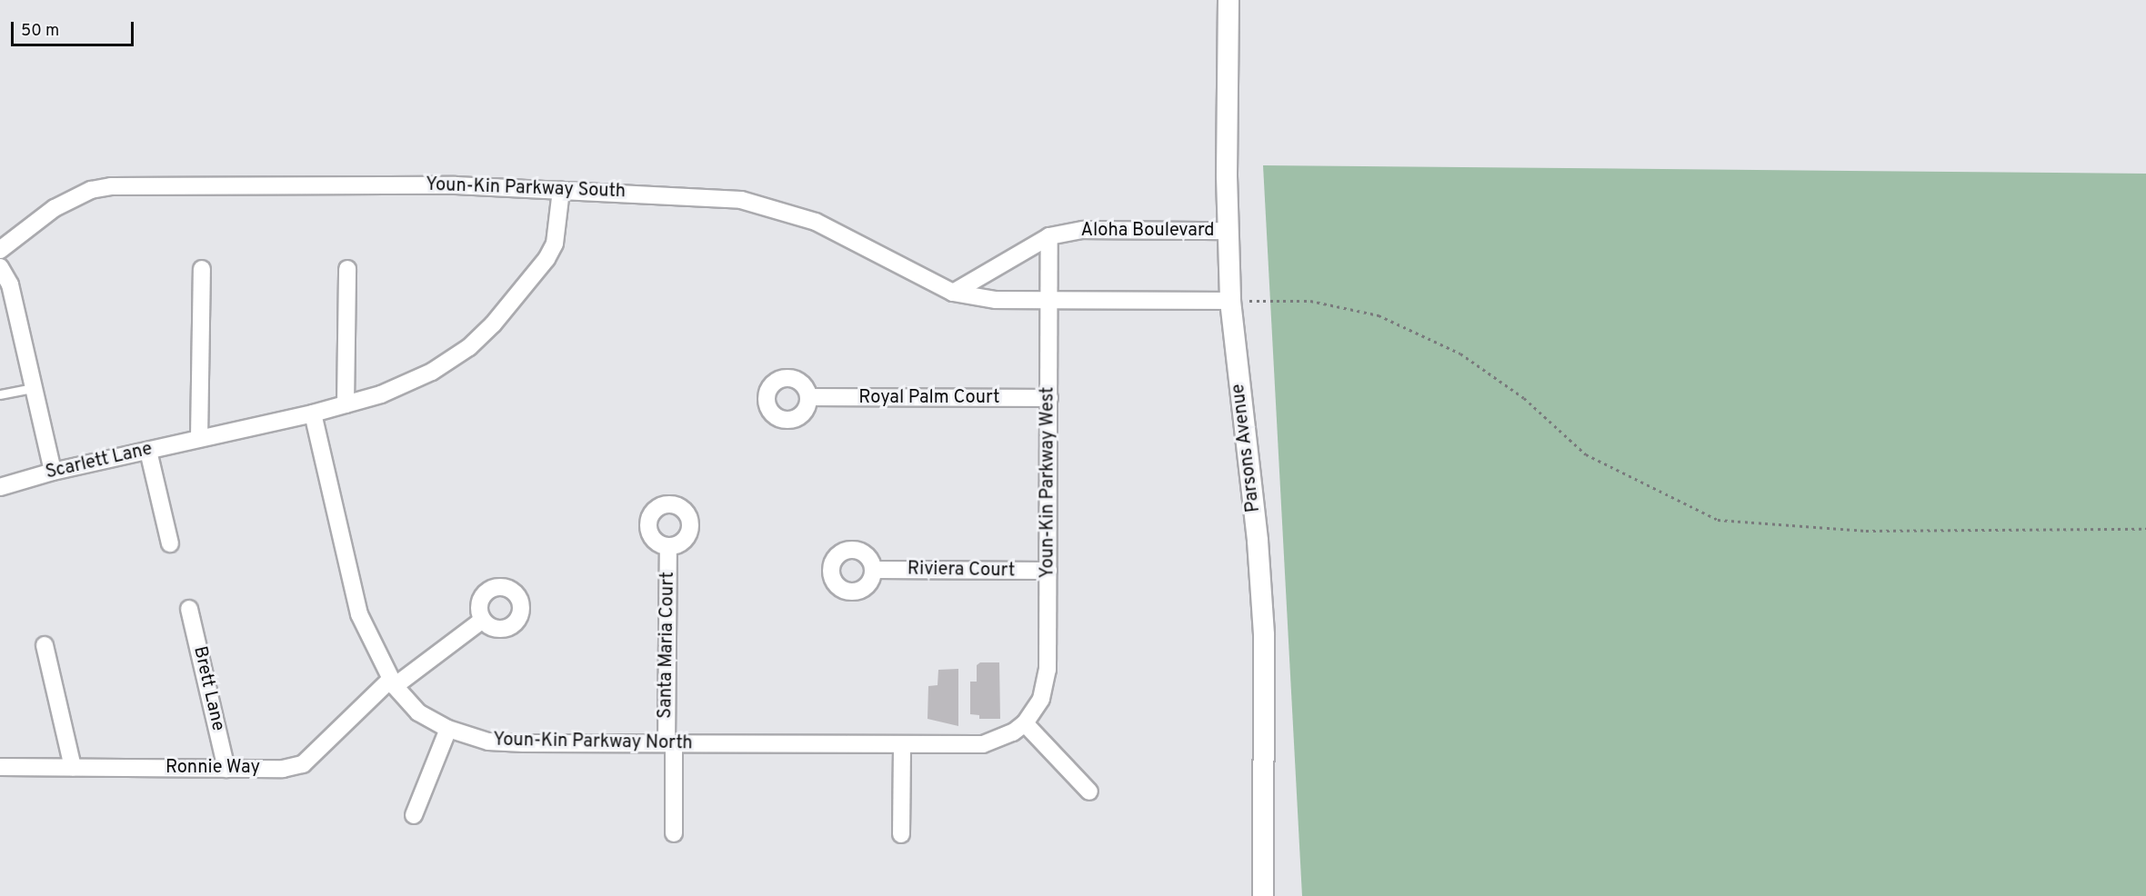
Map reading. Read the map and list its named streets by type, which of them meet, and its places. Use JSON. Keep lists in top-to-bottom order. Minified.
{"streets":{"street":["Youn-Kin Parkway South","Aloha Boulevard","Royal Palm Court","Parsons Avenue","Scarlett Lane","Youn-Kin Parkway West","Riviera Court","Santa Maria Court","Brett Lane","Youn-Kin Parkway North","Ronnie Way"]},"crossings":[["Youn-Kin Parkway South","Aloha Boulevard"],["Youn-Kin Parkway South","Scarlett Lane"],["Youn-Kin Parkway South","Youn-Kin Parkway West"],["Aloha Boulevard","Parsons Avenue"],["Aloha Boulevard","Youn-Kin Parkway West"],["Royal Palm Court","Youn-Kin Parkway West"],["Scarlett Lane","Youn-Kin Parkway North"],["Youn-Kin Parkway West","Riviera Court"],["Youn-Kin Parkway West","Youn-Kin Parkway North"],["Santa Maria Court","Youn-Kin Parkway North"],["Brett Lane","Ronnie Way"],["Youn-Kin Parkway North","Ronnie Way"]],"scale_bar":"50 m"}
